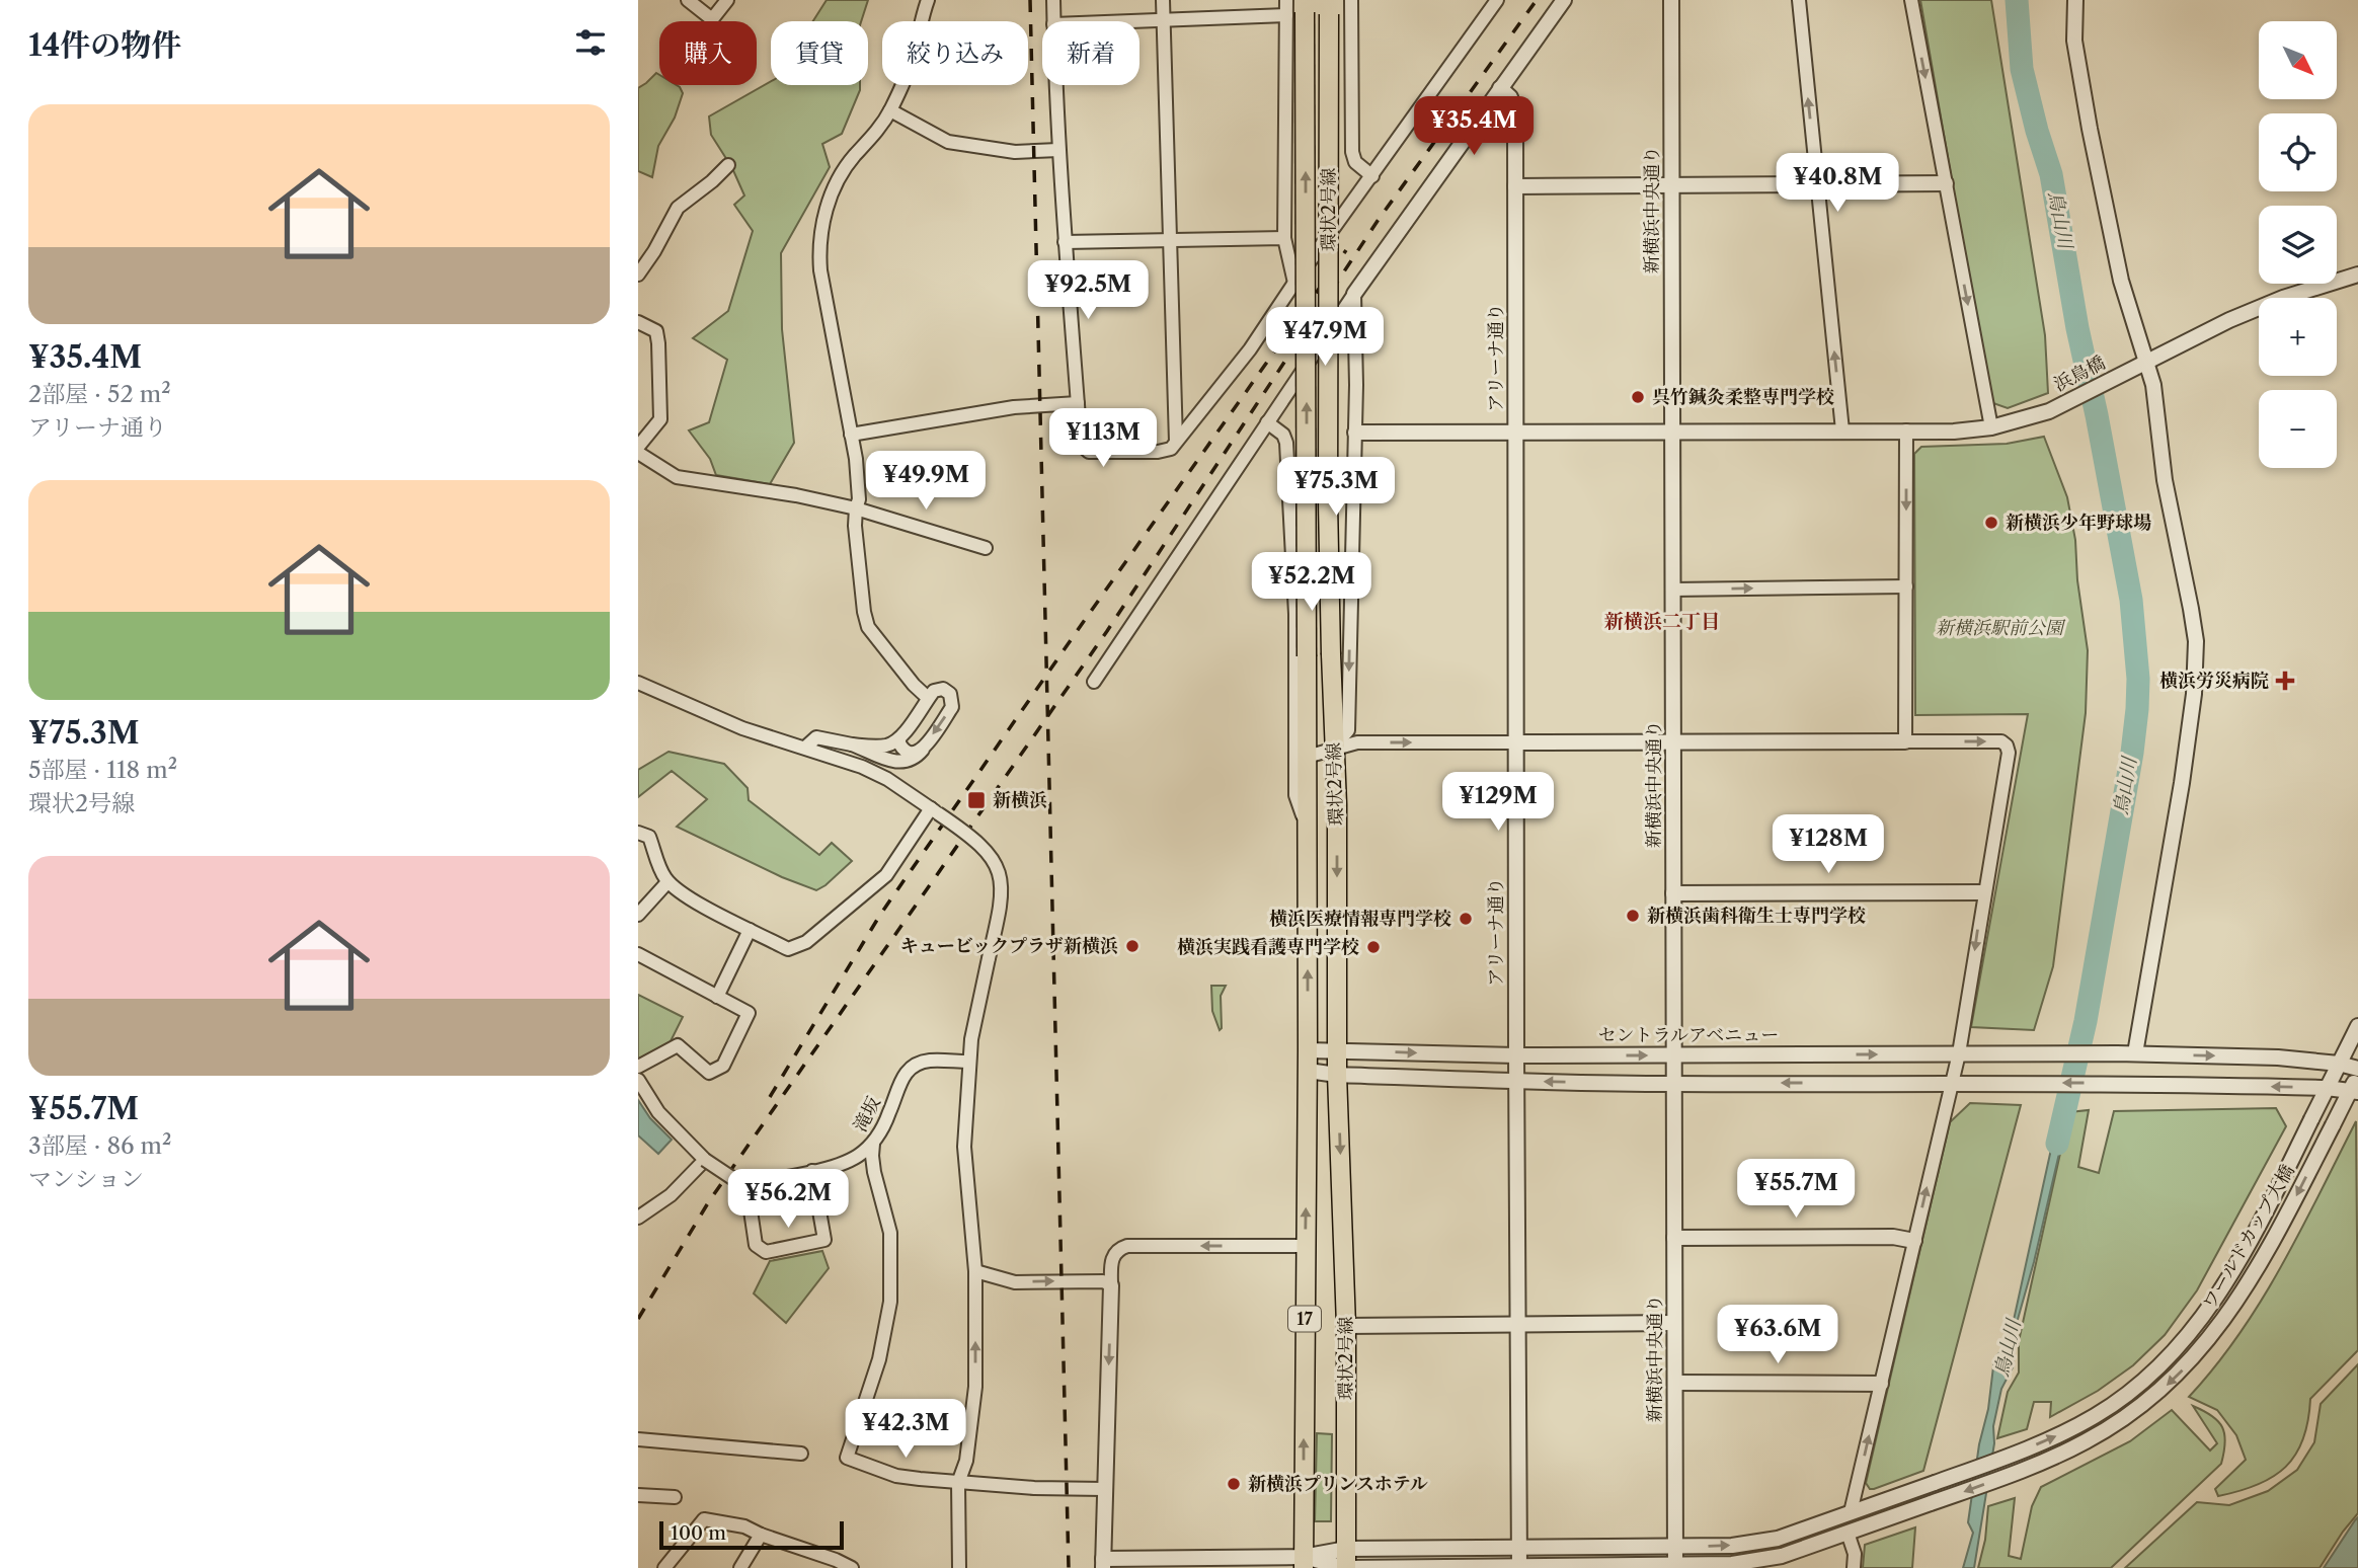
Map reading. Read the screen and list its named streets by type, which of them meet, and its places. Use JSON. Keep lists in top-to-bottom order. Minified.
{"streets":{"main road":["環状2号線","17"],"street":["新横浜中央通り","アリーナ通り","浜鳥橋","セントラルアベニュー","滝坂","ワールドカップ大橋"]},"crossings":[["環状2号線","セントラルアベニュー"],["環状2号線","ワールドカップ大橋"],["新横浜中央通り","浜鳥橋"],["新横浜中央通り","セントラルアベニュー"],["新横浜中央通り","ワールドカップ大橋"],["アリーナ通り","浜鳥橋"],["アリーナ通り","セントラルアベニュー"],["アリーナ通り","ワールドカップ大橋"],["セントラルアベニュー","ワールドカップ大橋"]],"districts":["新横浜二丁目"],"water":["鳥山川"],"parks":["新横浜駅前公園"],"places":{"other":["呉竹鍼灸柔整専門学校","新横浜少年野球場","新横浜歯科衛生士専門学校","横浜医療情報専門学校","キュービックプラザ新横浜","横浜実践看護専門学校","新横浜プリンスホテル"],"health":["横浜労災病院"],"transit":["新横浜"]},"scale_bar":"100 m","north":"bottom right","page":{"heading":"14件の物件","map_buttons":["+","−"],"chip":["購入","賃貸","絞り込み","新着"],"list":[{"name":"¥35.4M","note":"2部屋 · 52 m² · アリーナ通り"},{"name":"¥75.3M","note":"5部屋 · 118 m² · 環状2号線"},{"name":"¥55.7M","note":"3部屋 · 86 m² · マンション"}],"price":["¥35.4M","¥40.8M","¥92.5M","¥47.9M","¥113M","¥49.9M","¥75.3M","¥52.2M","¥129M","¥128M","¥55.7M","¥56.2M","¥63.6M","¥42.3M"],"scale":"100 m"}}
